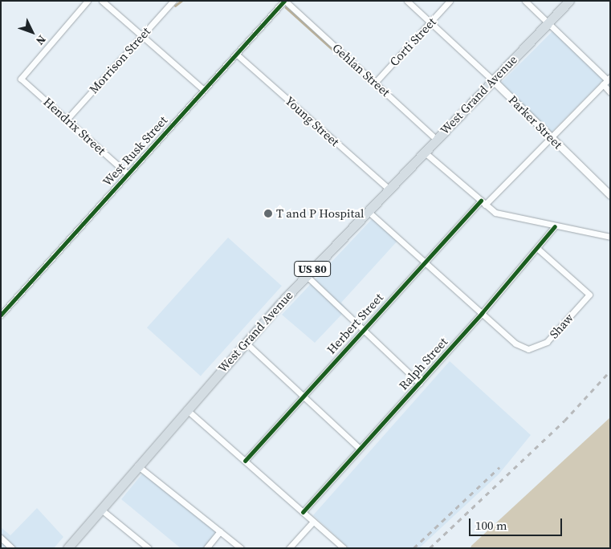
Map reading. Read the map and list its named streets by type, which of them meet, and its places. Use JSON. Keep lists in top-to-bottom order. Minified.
{"streets":{"highway":["West Grand Avenue","US 80"],"street":["Corti Street","Morrison Street","Gehlan Street","Young Street","Parker Street","Hendrix Street","West Rusk Street","Herbert Street","Shaw","Ralph Street"]},"crossings":[["Corti Street","Gehlan Street"],["Corti Street","Parker Street"],["Morrison Street","Hendrix Street"],["Gehlan Street","West Grand Avenue"],["Gehlan Street","West Rusk Street"],["West Grand Avenue","Young Street"],["West Grand Avenue","Parker Street"],["Young Street","West Rusk Street"],["Parker Street","Herbert Street"],["Hendrix Street","West Rusk Street"],["Shaw","Ralph Street"]],"places":["T and P Hospital"],"scale_bar":"100 m","north":"bottom right"}
